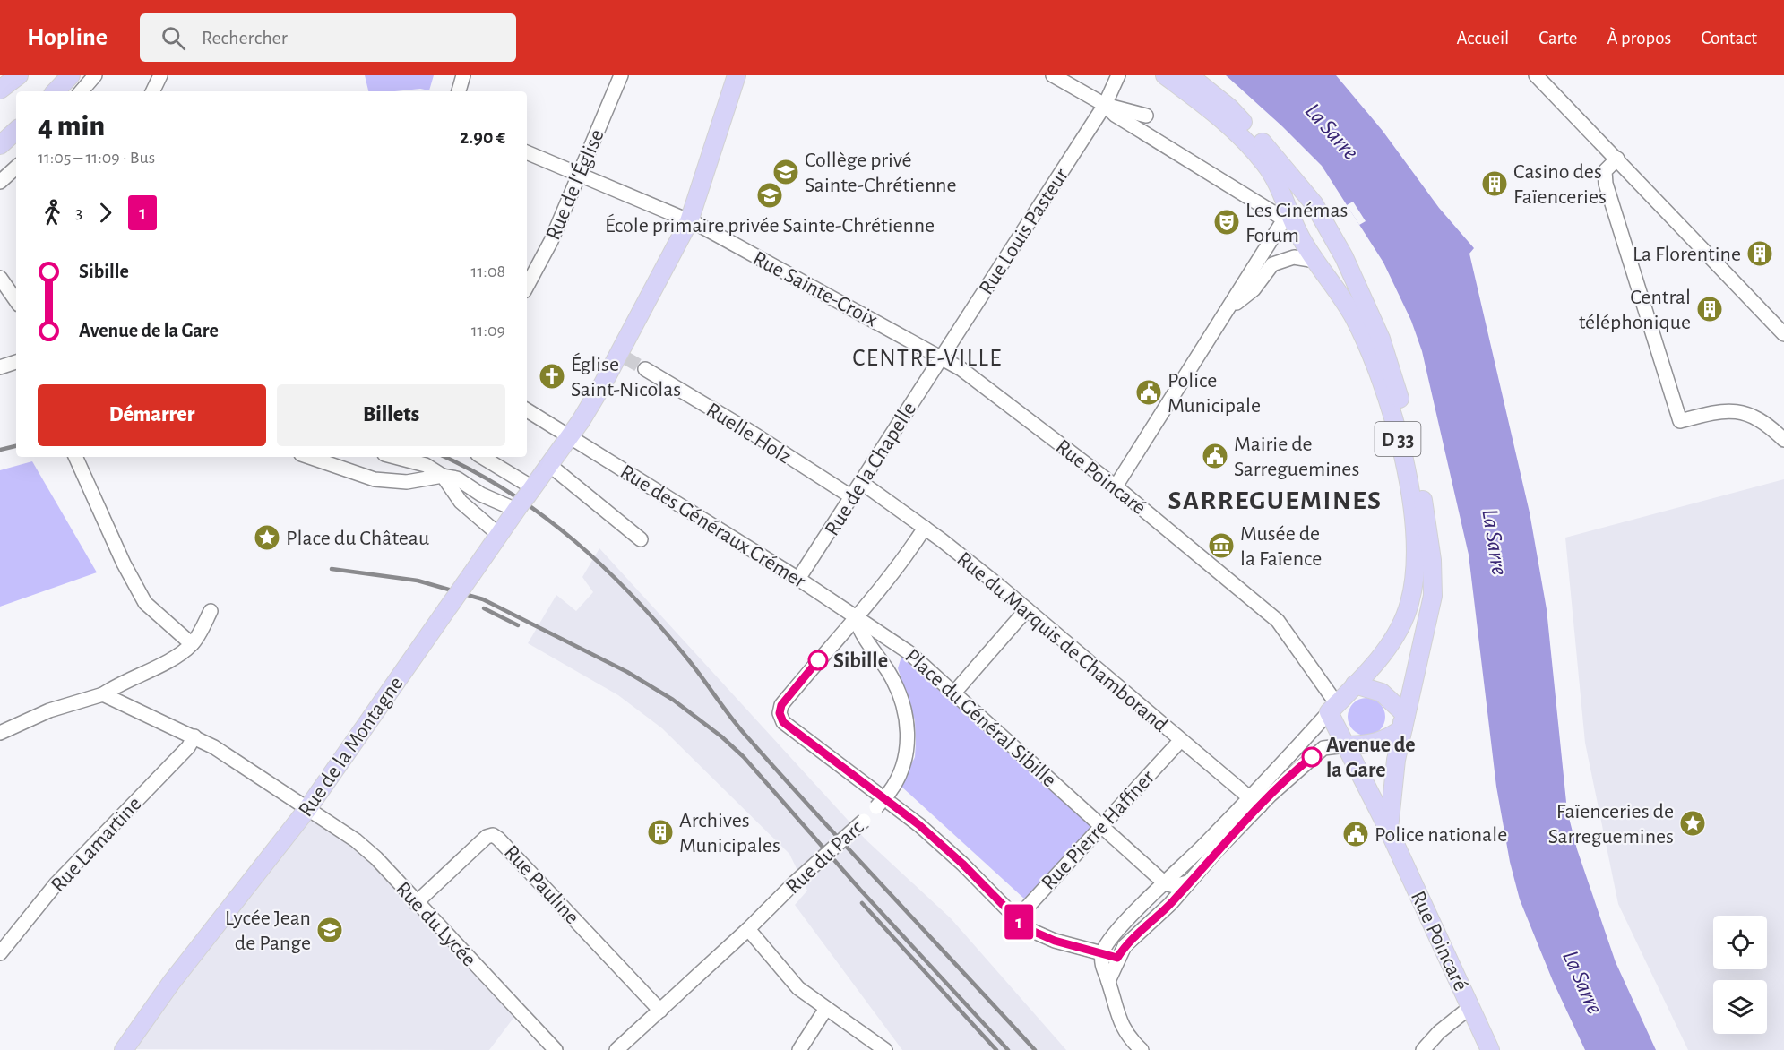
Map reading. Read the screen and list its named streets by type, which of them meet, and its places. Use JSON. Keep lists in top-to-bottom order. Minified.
{"streets":{"main road":["D 33","Rue Poincaré","Rue de la Montagne"],"street":["Rue de l'Église","Rue Louis Pasteur","Rue Sainte-Croix","Ruelle Holz","Rue de la Chapelle","Rue des Généraux Crémer","Rue du Marquis de Chamborand","Place du Général Sibille","Rue Pierre Haffner","Rue Lamartine","Rue du Parc","Rue Pauline","Rue du Lycée"]},"crossings":[["Rue de l'Église","Rue Sainte-Croix"],["Rue Louis Pasteur","Rue Sainte-Croix"],["Rue Louis Pasteur","Rue de la Chapelle"],["Rue Louis Pasteur","Rue Poincaré"],["Rue Sainte-Croix","Rue de la Chapelle"],["Rue Sainte-Croix","Rue Poincaré"],["Rue Sainte-Croix","Rue de la Montagne"],["Ruelle Holz","Rue de la Chapelle"],["D 33","Rue Poincaré"],["Rue de la Chapelle","Rue Poincaré"],["Rue de la Chapelle","Rue des Généraux Crémer"],["Rue de la Chapelle","Rue du Marquis de Chamborand"],["Rue des Généraux Crémer","Place du Général Sibille"],["Rue des Généraux Crémer","Rue de la Montagne"],["Rue des Généraux Crémer","Rue du Parc"],["Rue du Marquis de Chamborand","Rue Pierre Haffner"],["Place du Général Sibille","Rue Pierre Haffner"],["Place du Général Sibille","Rue du Parc"],["Rue de la Montagne","Rue du Lycée"],["Rue Lamartine","Rue du Lycée"],["Rue du Parc","Rue Pauline"],["Rue Pauline","Rue du Lycée"]],"districts":["CENTRE-VILLE","SARREGUEMINES"],"water":["La Sarre"],"places":{"school or university":["Collège privé Sainte-Chrétienne","École primaire privée Sainte-Chrétienne","Lycée Jean de Pange"],"building":["Casino des Faïenceries","La Florentine","Central téléphonique","Archives Municipales"],"theatre":["Les Cinémas Forum"],"church":["Église Saint-Nicolas"],"public building":["Police Municipale","Mairie de Sarreguemines","Police nationale"],"place":["Place du Château","Faïenceries de Sarreguemines"],"museum":["Musée de la Faïence"],"other":["Sibille","Avenue de la Gare"]},"lines":["bus line 1"],"page":{"header":"Hopline","search":"Rechercher","nav":["Accueil","Carte","À propos","Contact"],"on_map":"1","heading":["4 min","11:05 – 11:09 · Bus","2.90 €"],"legs":["3","1"],"list":[{"name":"Sibille","value":"11:08"},{"name":"Avenue de la Gare","value":"11:09"}],"buttons":["Démarrer","Billets"]}}
